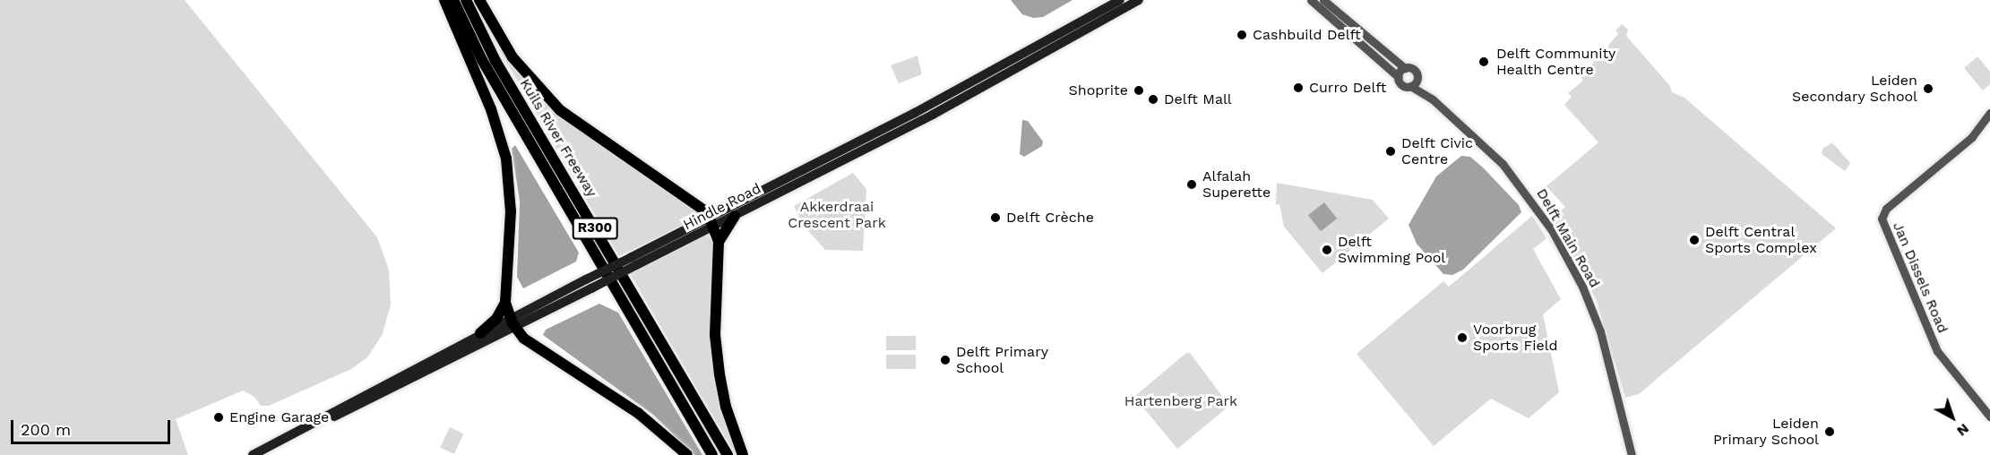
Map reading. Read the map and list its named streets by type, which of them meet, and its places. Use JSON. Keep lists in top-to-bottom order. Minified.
{"streets":{"highway":["Kuils River Freeway","R300"],"main road":["Hindle Road"],"street":["Delft Main Road","Jan Dissels Road"]},"parks":["Akkerdraai Crescent Park","Hartenberg Park"],"places":["Cashbuild Delft","Delft Community Health Centre","Curro Delft","Leiden Secondary School","Shoprite","Delft Mall","Delft Civic Centre","Alfalah Superette","Delft Crèche","Delft Central Sports Complex","Delft Swimming Pool","Voorbrug Sports Field","Delft Primary School","Engine Garage","Leiden Primary School"],"scale_bar":"200 m","north":"bottom right"}
